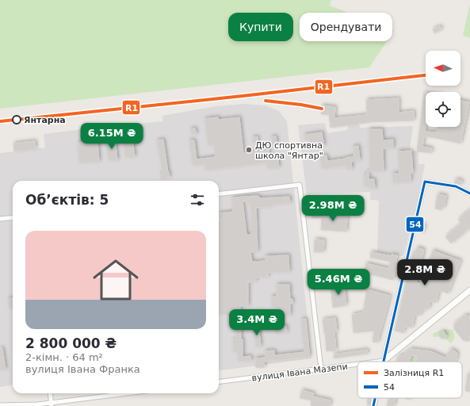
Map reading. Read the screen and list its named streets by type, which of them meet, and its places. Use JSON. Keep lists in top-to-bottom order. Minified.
{"streets":{"street":["вулиця Івана Мазепи"]},"places":["Янтарна","ДЮ спортивна школа \"Янтар\""],"lines":["rail line R1","transit line 54"],"legend":["Залізниця R1","54"],"north":"left","page":{"chip":["Купити","Орендувати"],"price":["6.15M ₴","2.98M ₴","2.8M ₴","5.46M ₴","3.4M ₴"],"heading":"Об’єктів: 5","list":[{"name":"2 800 000 ₴","note":"2-кімн. · 64 m² · вулиця Івана Франка"}]}}
